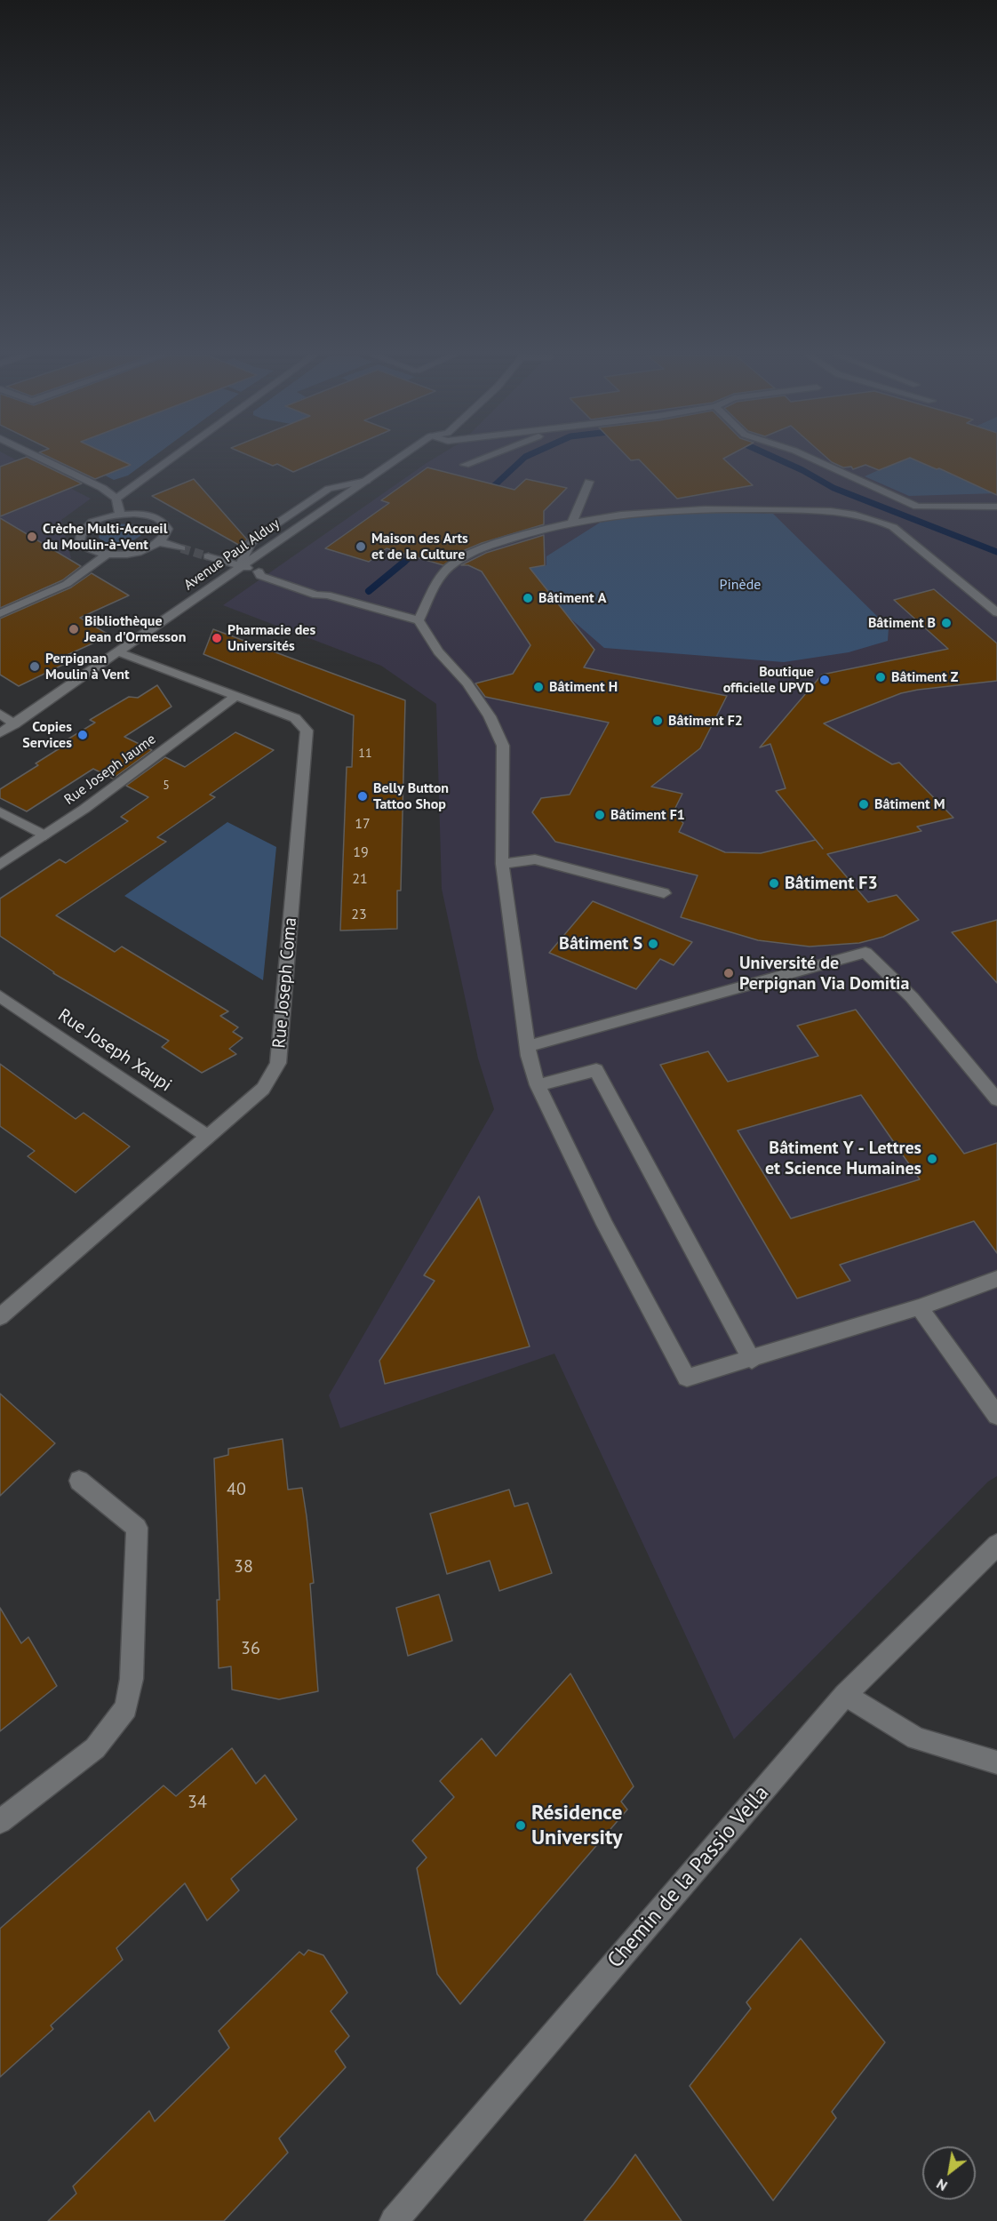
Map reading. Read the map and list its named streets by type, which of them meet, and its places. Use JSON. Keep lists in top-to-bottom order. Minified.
{"streets":{"street":["Avenue Paul Alduy","Rue Joseph Jaume","Rue Joseph Coma","Rue Joseph Xaupi","Chemin de la Passio Vella"]},"crossings":[["Avenue Paul Alduy","Rue Joseph Coma"],["Rue Joseph Jaume","Rue Joseph Coma"],["Rue Joseph Coma","Rue Joseph Xaupi"]],"parks":["Pinède"],"places":["Crèche Multi-Accueil du Moulin-à-Vent","Maison des Arts et de la Culture","Bâtiment A","Bâtiment B","Bibliothèque Jean d'Ormesson","Pharmacie des Universités","Perpignan Moulin à Vent","Bâtiment Z","Boutique officielle UPVD","Bâtiment H","Bâtiment F2","Copies Services","Belly Button Tattoo Shop","Bâtiment M","Bâtiment F1","Bâtiment F3","Bâtiment S","Université de Perpignan Via Domitia","Bâtiment Y - Lettres et Science Humaines","Résidence University"],"house_numbers":["11","5","17","19","21","23","40","38","36","34"],"north":"bottom left"}
